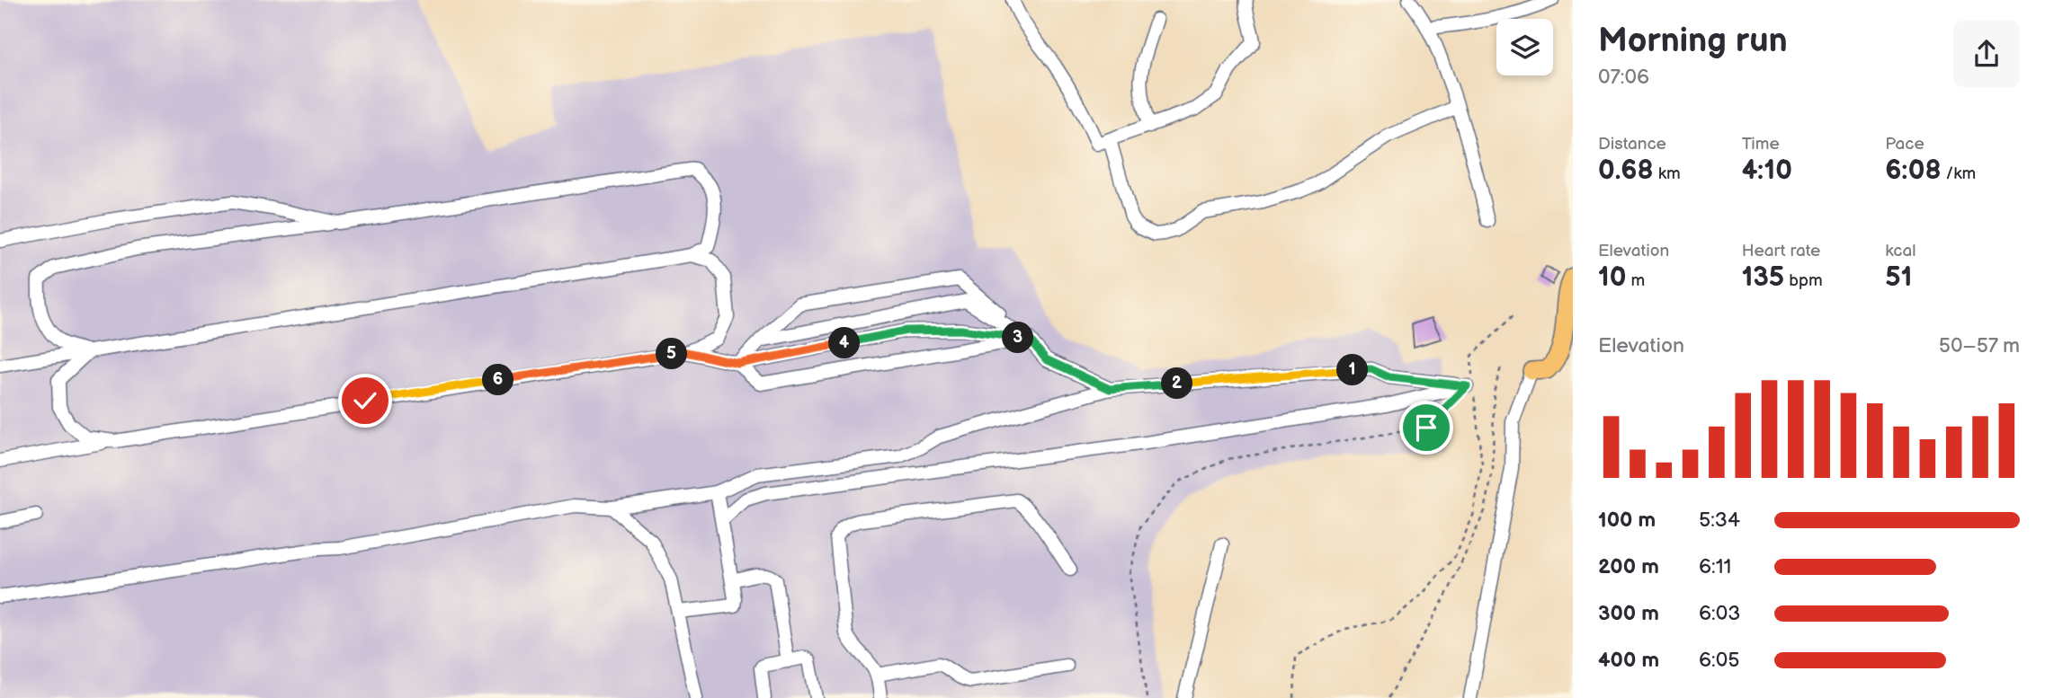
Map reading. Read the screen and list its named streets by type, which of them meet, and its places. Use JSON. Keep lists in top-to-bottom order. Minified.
{"page":{"heading":["Morning run","07:06"],"stats":[["Distance","0.68 km"],["Time","4:10"],["Pace","6:08 /km"],["Elevation","10 m"],["Heart rate","135 bpm"],["kcal","51"]],"chart":["Elevation","50–57 m"],"pins":["3","4","5","1","6","2"],"list":[{"name":"100 m","note":"5:34"},{"name":"200 m","note":"6:11"},{"name":"300 m","note":"6:03"},{"name":"400 m","note":"6:05"}]}}
